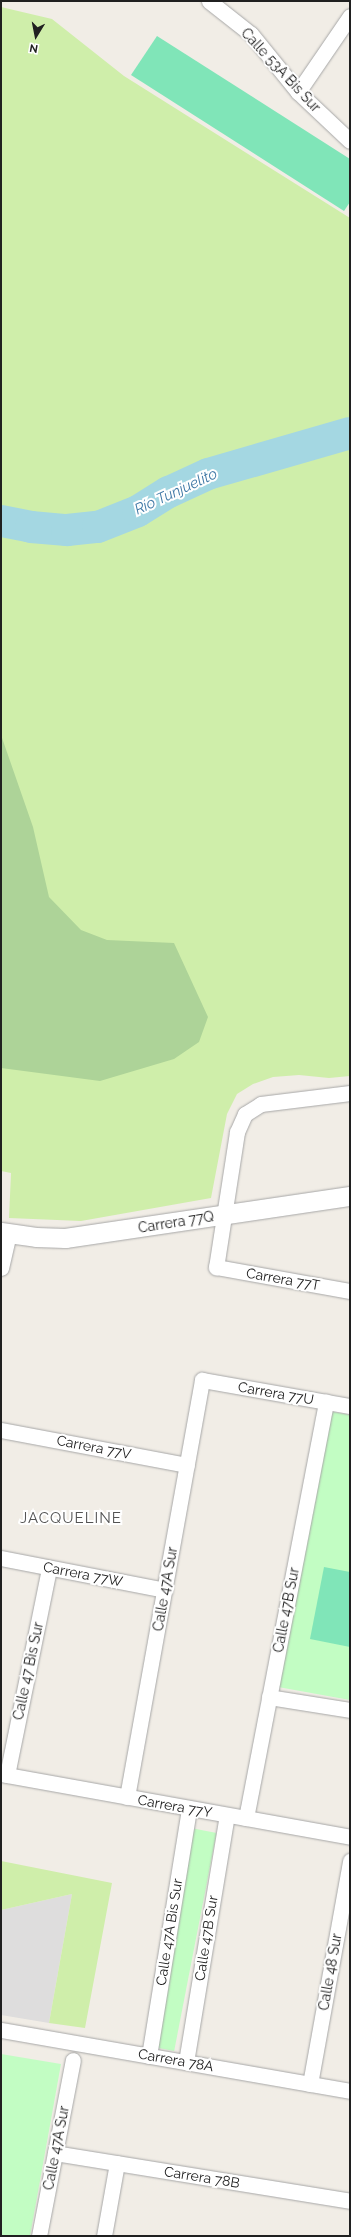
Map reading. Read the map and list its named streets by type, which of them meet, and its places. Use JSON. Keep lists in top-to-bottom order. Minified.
{"streets":{"street":["Calle 53A Bis Sur","Carrera 77Q","Carrera 77T","Carrera 77U","Carrera 77V","Carrera 77W","Calle 47A Sur","Calle 47B Sur","Calle 47 Bis Sur","Carrera 77Y","Calle 47A Bis Sur","Calle 48 Sur","Carrera 78A","Carrera 78B"]},"crossings":[["Carrera 77Q","Carrera 77T"],["Carrera 77U","Calle 47A Sur"],["Carrera 77U","Calle 47B Sur"],["Carrera 77V","Calle 47A Sur"],["Carrera 77W","Calle 47A Sur"],["Carrera 77W","Calle 47 Bis Sur"],["Calle 47A Sur","Carrera 77Y"],["Calle 47A Sur","Carrera 78B"],["Calle 47B Sur","Carrera 77Y"],["Calle 47B Sur","Carrera 78A"],["Calle 47 Bis Sur","Carrera 77Y"],["Carrera 77Y","Calle 47A Bis Sur"],["Calle 47A Bis Sur","Carrera 78A"],["Calle 48 Sur","Carrera 78A"]],"districts":["JACQUELINE"],"water":["Río Tunjuelito"],"north":"bottom"}
